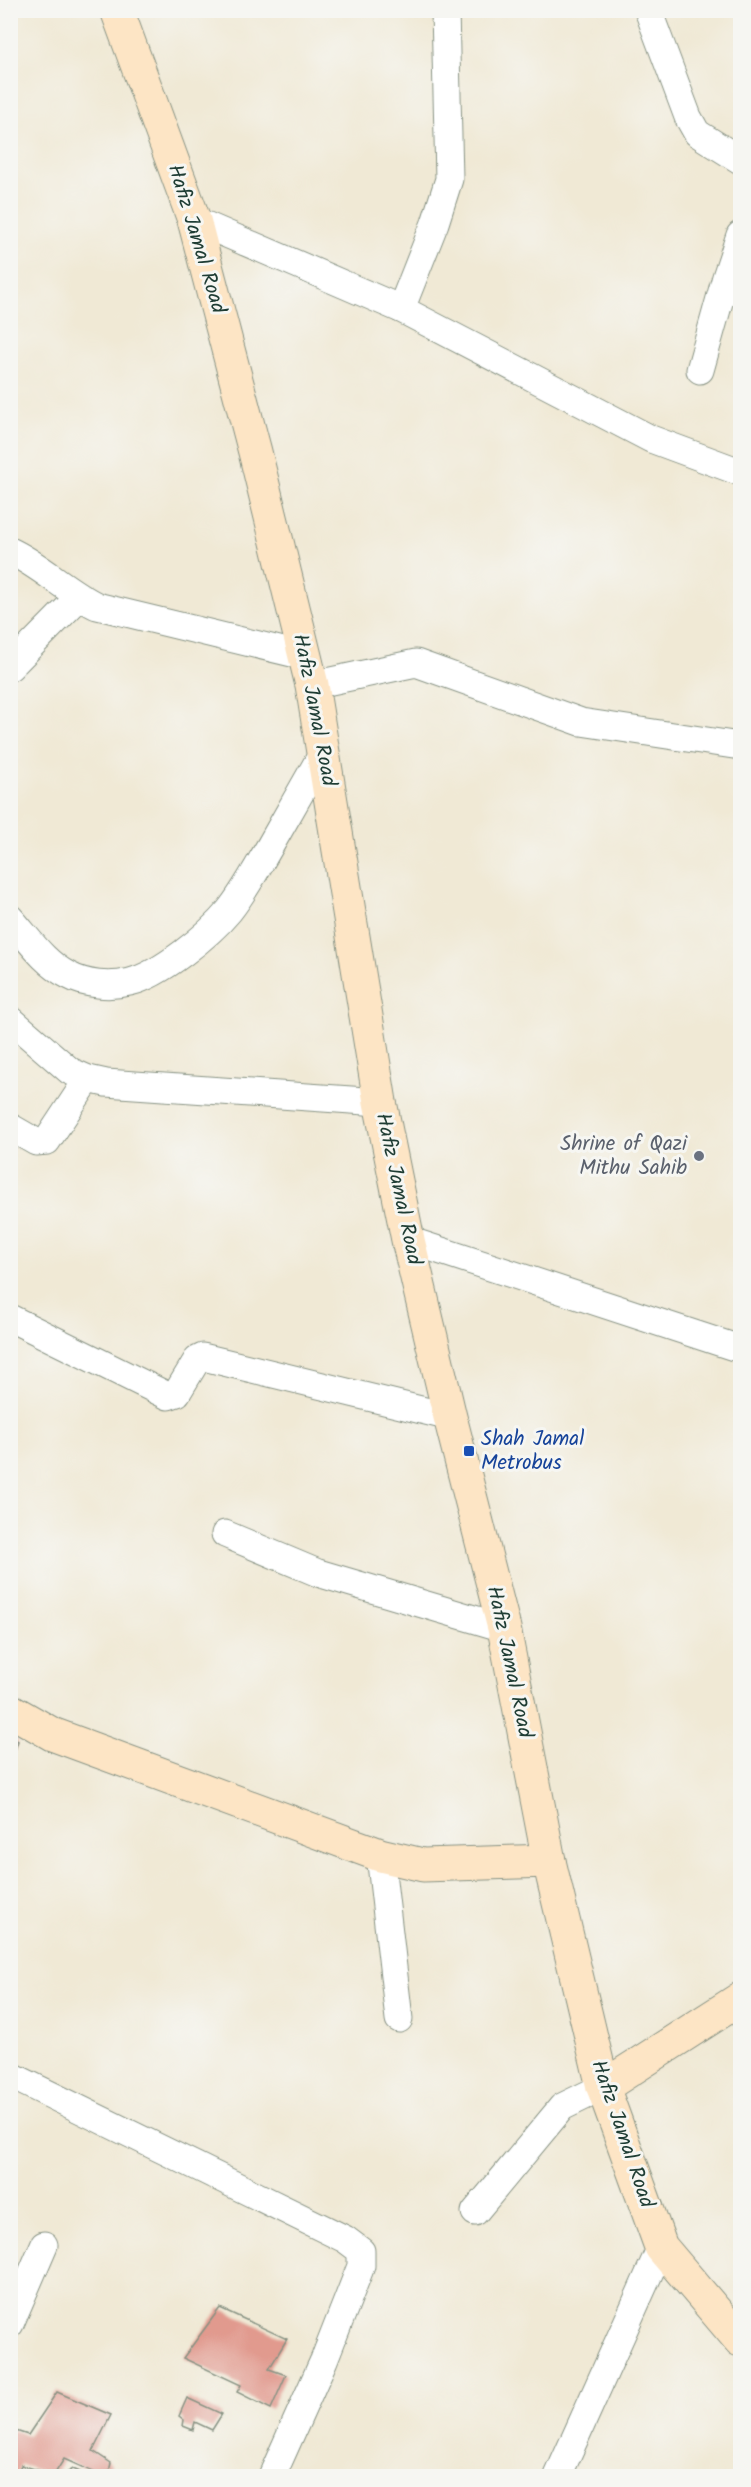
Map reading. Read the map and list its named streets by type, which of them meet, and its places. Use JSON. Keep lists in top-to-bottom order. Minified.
{"streets":{"main road":["Hafiz Jamal Road"]},"places":{"other":["Shrine of Qazi Mithu Sahib"],"transit":["Shah Jamal Metrobus"]}}
